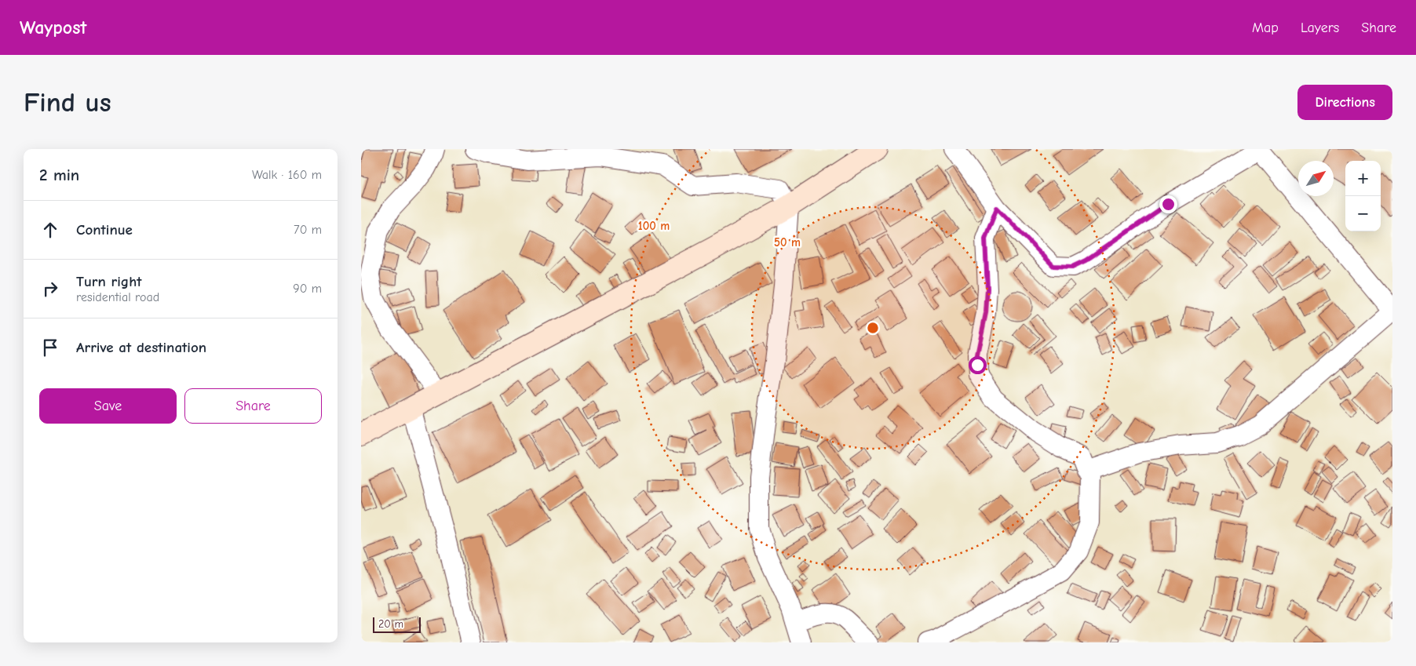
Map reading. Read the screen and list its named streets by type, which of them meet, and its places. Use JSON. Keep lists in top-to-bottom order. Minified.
{"scale_bar":"20 m","north":"top right","page":{"header":"Waypost","nav":["Map","Layers","Share"],"buttons":["Directions",["Save","Share"]],"title":"Find us","heading":["2 min","Walk · 160 m"],"map_buttons":["+","−"],"list":[["Continue","70 m"],["Turn right","residential road","90 m"],"Arrive at destination"],"scale":"20 m"},"rings":["100 m","50 m"]}
